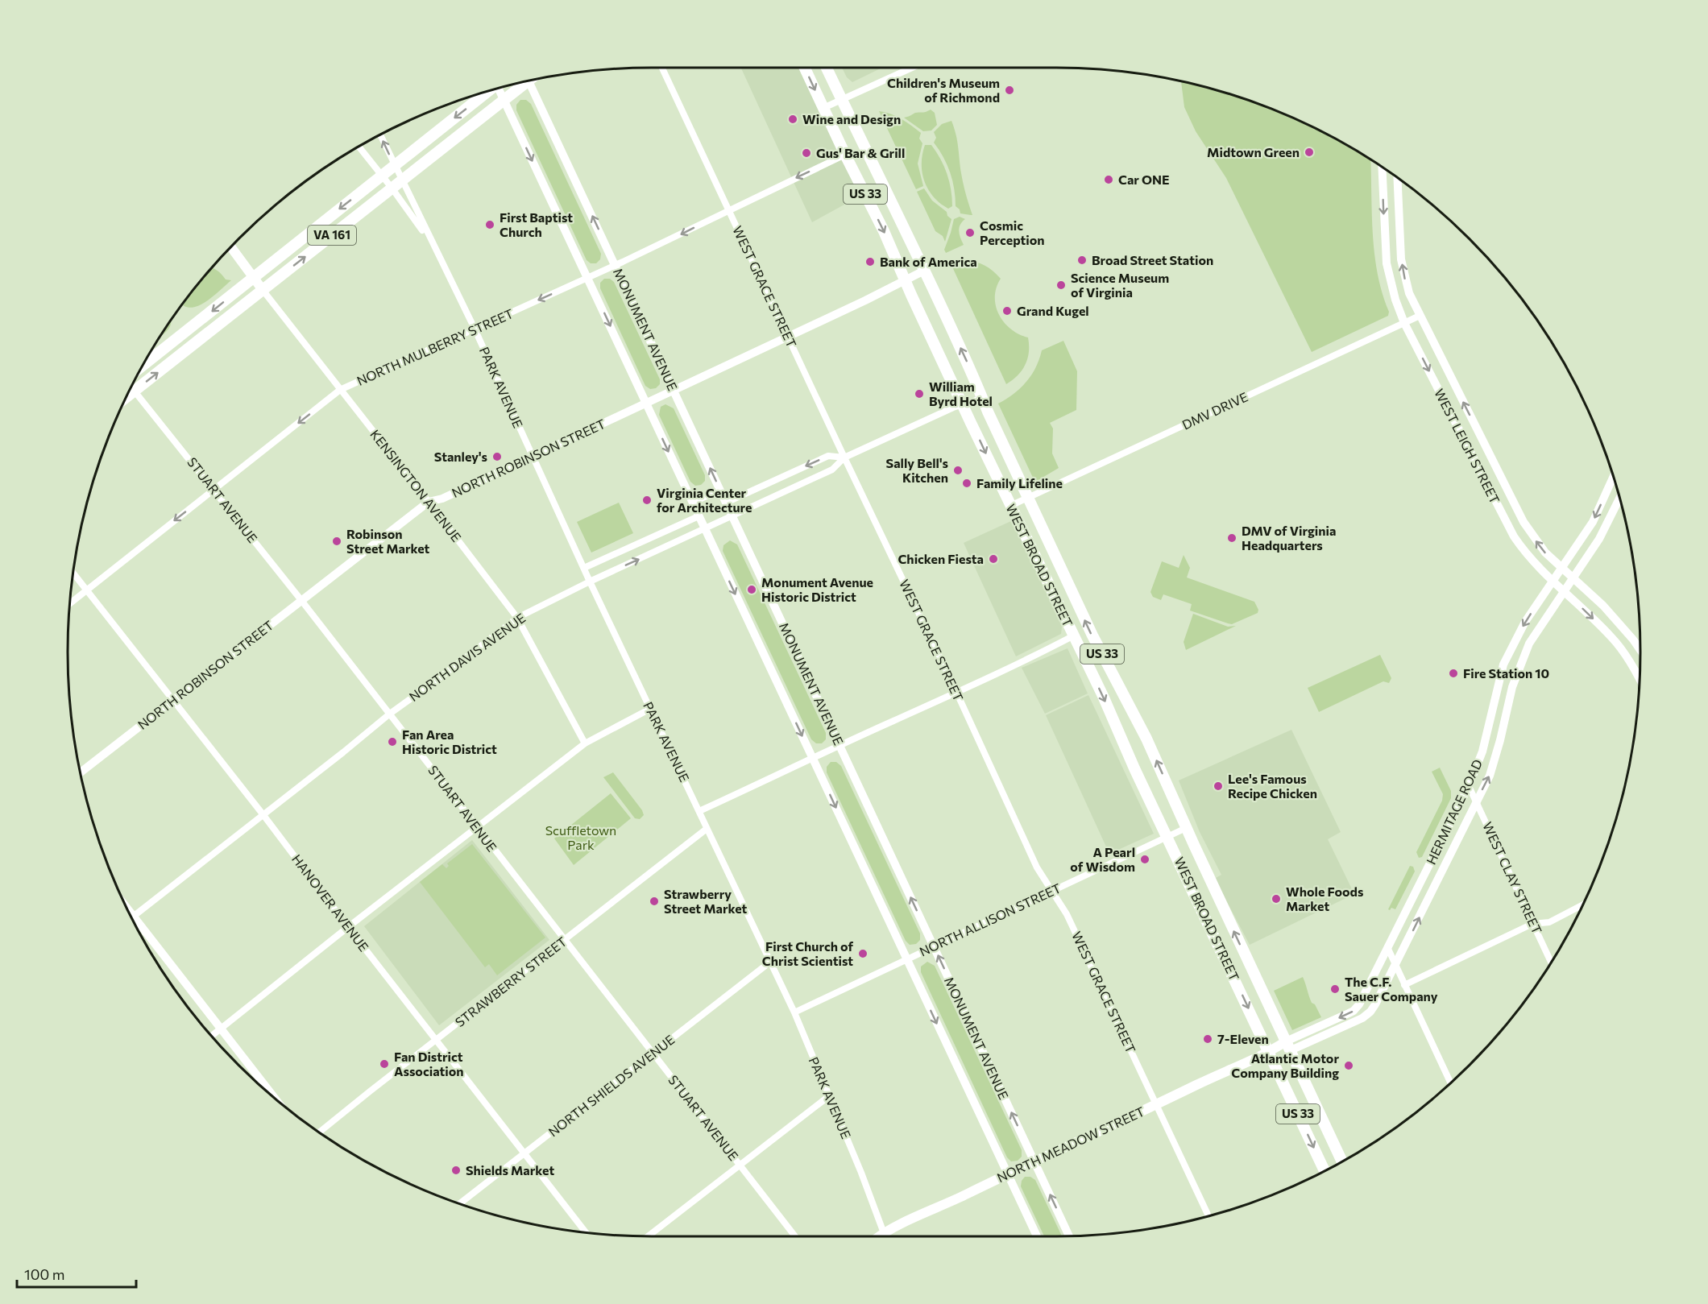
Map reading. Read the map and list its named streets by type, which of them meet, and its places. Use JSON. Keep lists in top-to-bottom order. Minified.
{"streets":{"main road":["US 33","VA 161","KENSINGTON AVENUE","WEST BROAD STREET","NORTH MEADOW STREET"],"street":["WEST GRACE STREET","MONUMENT AVENUE","NORTH MULBERRY STREET","PARK AVENUE","DMV DRIVE","WEST LEIGH STREET","NORTH ROBINSON STREET","STUART AVENUE","NORTH DAVIS AVENUE","HERMITAGE ROAD","WEST CLAY STREET","HANOVER AVENUE","NORTH ALLISON STREET","STRAWBERRY STREET","NORTH SHIELDS AVENUE"]},"crossings":[["VA 161","PARK AVENUE"],["VA 161","KENSINGTON AVENUE"],["VA 161","STUART AVENUE"],["WEST GRACE STREET","NORTH MULBERRY STREET"],["WEST GRACE STREET","NORTH ROBINSON STREET"],["WEST GRACE STREET","NORTH DAVIS AVENUE"],["WEST GRACE STREET","NORTH ALLISON STREET"],["WEST GRACE STREET","NORTH MEADOW STREET"],["MONUMENT AVENUE","NORTH MULBERRY STREET"],["MONUMENT AVENUE","NORTH ROBINSON STREET"],["MONUMENT AVENUE","NORTH DAVIS AVENUE"],["MONUMENT AVENUE","NORTH ALLISON STREET"],["MONUMENT AVENUE","NORTH MEADOW STREET"],["NORTH MULBERRY STREET","PARK AVENUE"],["NORTH MULBERRY STREET","KENSINGTON AVENUE"],["NORTH MULBERRY STREET","STUART AVENUE"],["NORTH MULBERRY STREET","WEST BROAD STREET"],["NORTH MULBERRY STREET","HANOVER AVENUE"],["PARK AVENUE","NORTH ROBINSON STREET"],["PARK AVENUE","NORTH DAVIS AVENUE"],["PARK AVENUE","NORTH ALLISON STREET"],["PARK AVENUE","STRAWBERRY STREET"],["PARK AVENUE","NORTH SHIELDS AVENUE"],["PARK AVENUE","NORTH MEADOW STREET"],["DMV DRIVE","WEST LEIGH STREET"],["DMV DRIVE","WEST BROAD STREET"],["WEST LEIGH STREET","HERMITAGE ROAD"],["NORTH ROBINSON STREET","KENSINGTON AVENUE"],["NORTH ROBINSON STREET","STUART AVENUE"],["NORTH ROBINSON STREET","WEST BROAD STREET"],["NORTH ROBINSON STREET","HANOVER AVENUE"],["KENSINGTON AVENUE","NORTH DAVIS AVENUE"],["STUART AVENUE","NORTH DAVIS AVENUE"],["STUART AVENUE","STRAWBERRY STREET"],["STUART AVENUE","NORTH SHIELDS AVENUE"],["WEST BROAD STREET","NORTH DAVIS AVENUE"],["WEST BROAD STREET","NORTH ALLISON STREET"],["WEST BROAD STREET","NORTH MEADOW STREET"],["NORTH DAVIS AVENUE","HANOVER AVENUE"],["HERMITAGE ROAD","WEST CLAY STREET"],["HERMITAGE ROAD","NORTH MEADOW STREET"],["HANOVER AVENUE","STRAWBERRY STREET"],["HANOVER AVENUE","NORTH SHIELDS AVENUE"]],"one_way":["NORTH MULBERRY STREET"],"parks":["Scuffletown Park"],"places":["Children's Museum of Richmond","Wine and Design","Midtown Green","Gus' Bar & Grill","Car ONE","First Baptist Church","Cosmic Perception","Broad Street Station","Bank of America","Science Museum of Virginia","Grand Kugel","William Byrd Hotel","Stanley's","Sally Bell's Kitchen","Family Lifeline","Virginia Center for Architecture","DMV of Virginia Headquarters","Robinson Street Market","Chicken Fiesta","Monument Avenue Historic District","Fire Station 10","Fan Area Historic District","Lee's Famous Recipe Chicken","A Pearl of Wisdom","Whole Foods Market","Strawberry Street Market","First Church of Christ Scientist","The C.F. Sauer Company","7-Eleven","Fan District Association","Atlantic Motor Company Building","Shields Market"],"scale_bar":"100 m"}
